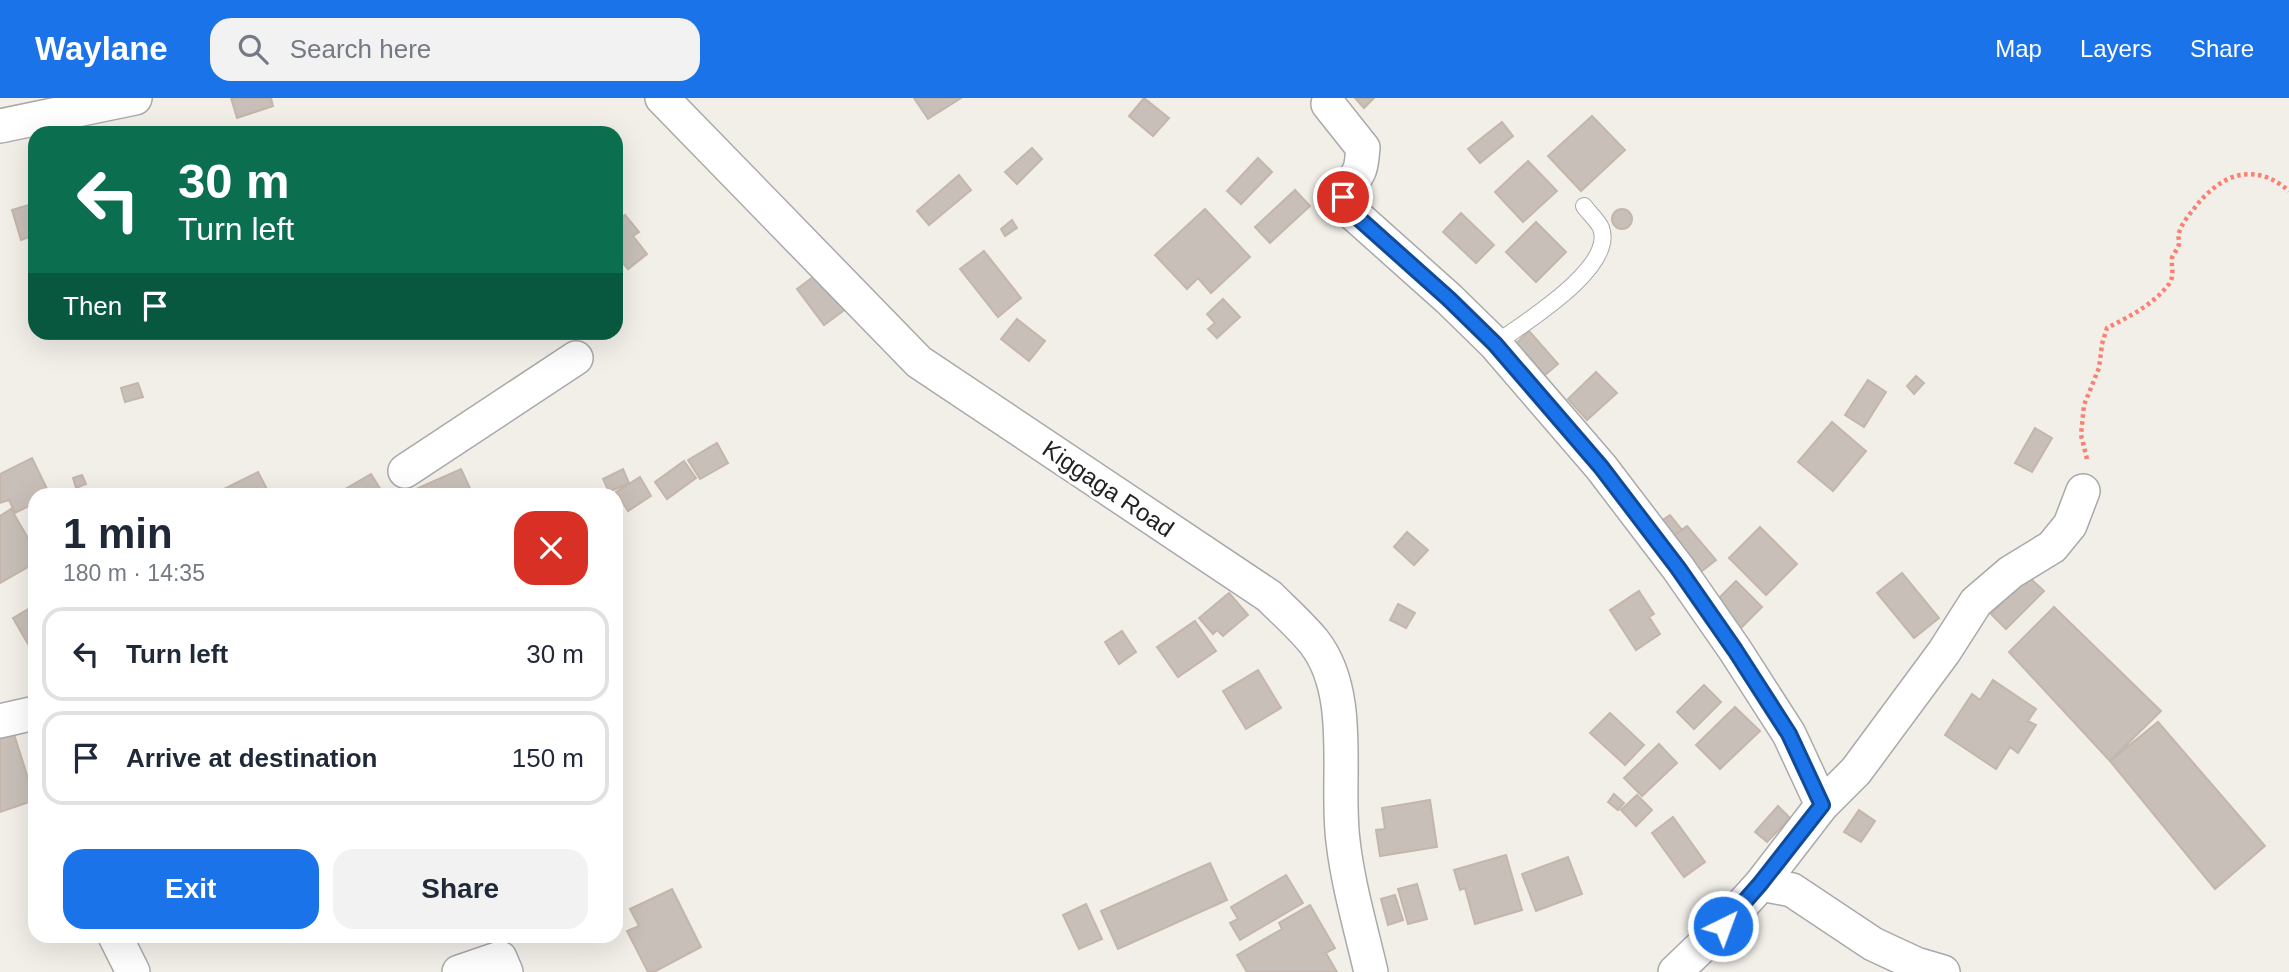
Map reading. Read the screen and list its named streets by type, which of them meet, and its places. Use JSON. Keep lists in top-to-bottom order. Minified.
{"streets":{"street":["Kiggaga Road"]},"page":{"header":"Waylane","search":"Search here","nav":["Map","Layers","Share"],"turn":["30 m","Turn left"],"then":"Then","heading":["1 min","180 m · 14:35"],"list":[{"name":"Turn left","value":"30 m"},{"name":"Arrive at destination","value":"150 m"}],"buttons":["Exit","Share"]}}
